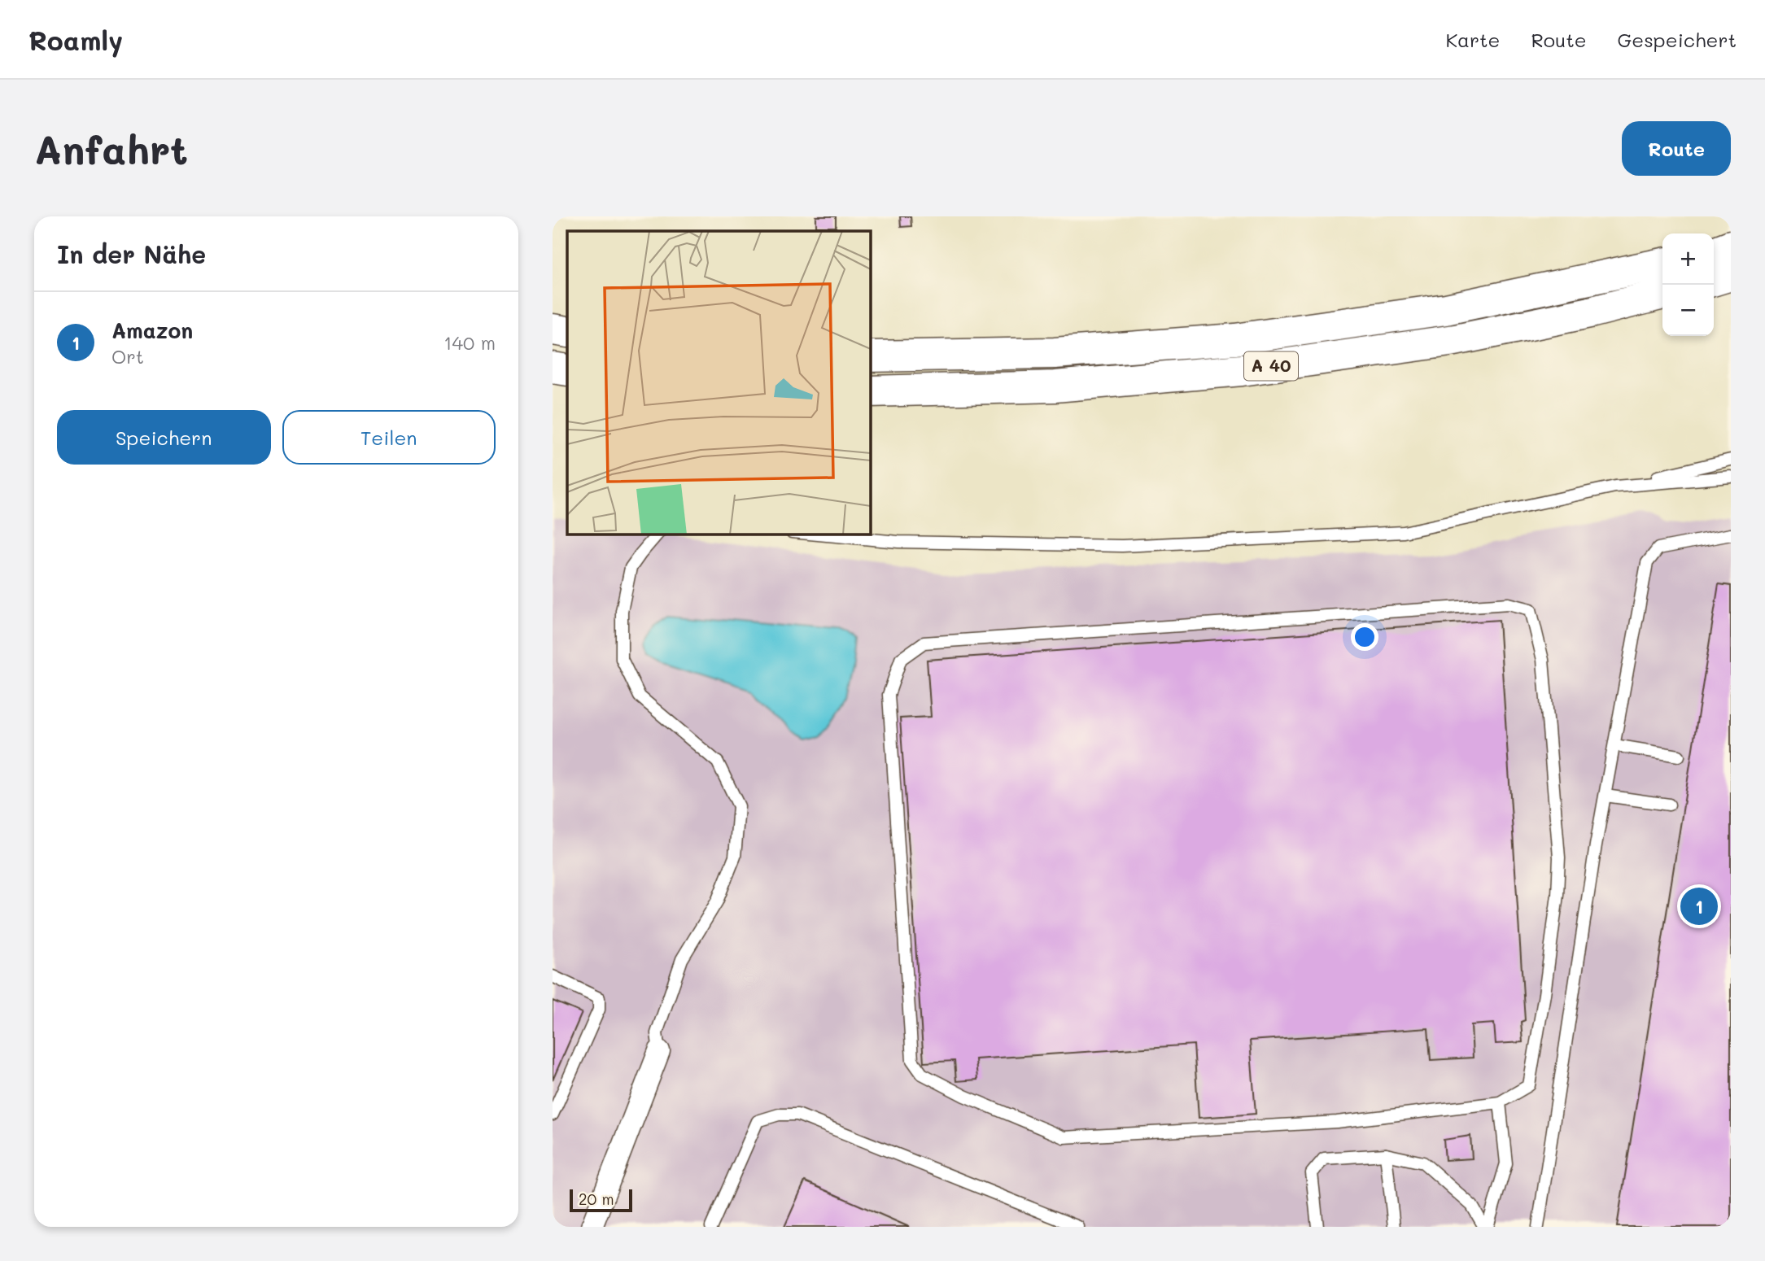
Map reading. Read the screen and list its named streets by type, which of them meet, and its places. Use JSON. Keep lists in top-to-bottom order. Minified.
{"streets":{"highway":["A 40"]},"scale_bar":"20 m","page":{"header":"Roamly","nav":["Karte","Route","Gespeichert"],"buttons":["Route",["Speichern","Teilen"]],"title":"Anfahrt","heading":"In der Nähe","map_buttons":["+","−"],"list":[{"mark":"1","name":"Amazon","note":"Ort","value":"140 m"}],"pins":"1","scale":"20 m"}}
